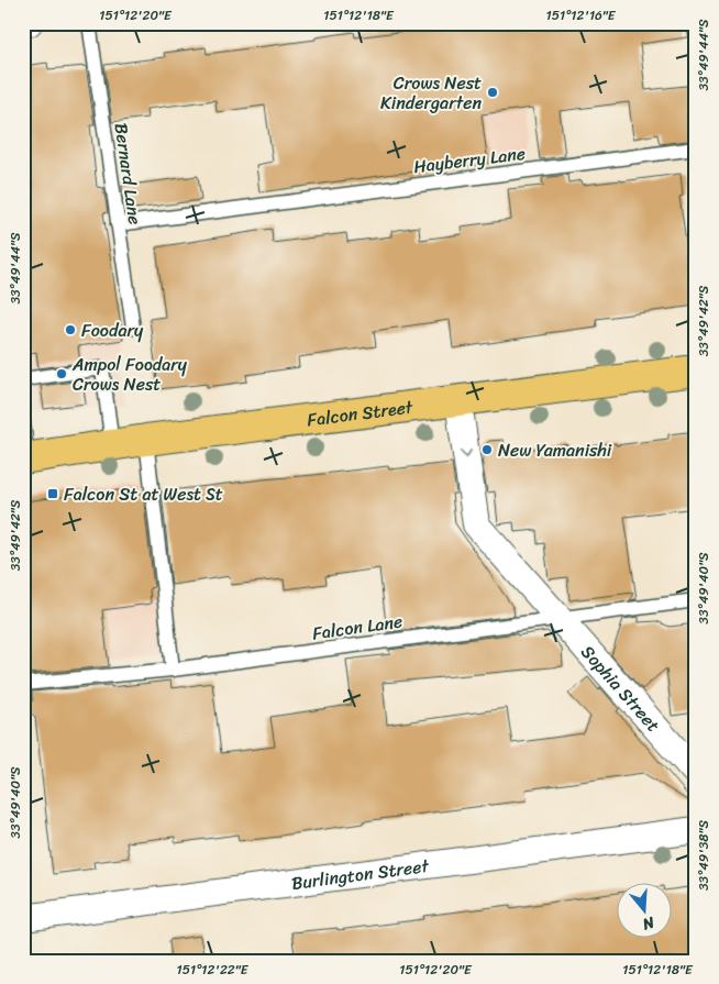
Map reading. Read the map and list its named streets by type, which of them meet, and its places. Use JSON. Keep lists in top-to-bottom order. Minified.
{"streets":{"main road":["Falcon Street"],"street":["Sophia Street","Burlington Street"],"lane":["Hayberry Lane","Bernard Lane","Falcon Lane"]},"crossings":[["Hayberry Lane","Bernard Lane"],["Falcon Street","Sophia Street"],["Falcon Lane","Sophia Street"]],"one_way":["Sophia Street"],"places":{"other":["Crows Nest Kindergarten","Foodary","Ampol Foodary Crows Nest","New Yamanishi"],"transit":["Falcon St at West St"]},"north":"bottom","coordinates":["151°12'20\"E","151°12'18\"E","151°12'16\"E","33°49'44\"S","33°49'42\"S","33°49'40\"S","33°49'38\"S","151°12'22\"E"]}
